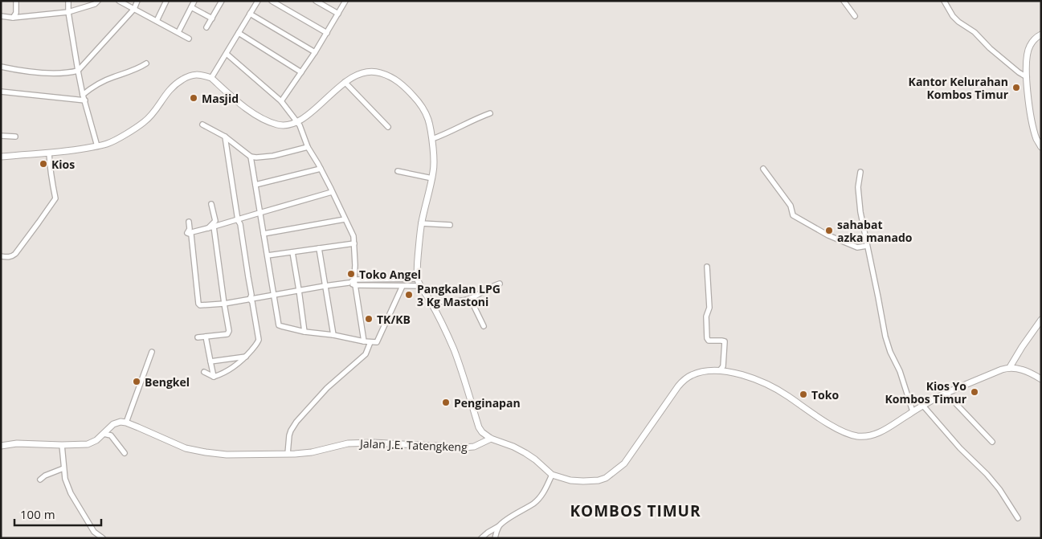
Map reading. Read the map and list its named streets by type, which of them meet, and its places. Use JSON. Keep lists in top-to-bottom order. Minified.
{"streets":{"street":["Jalan J.E. Tatengkeng"]},"districts":["KOMBOS TIMUR"],"places":["Kantor Kelurahan Kombos Timur","Masjid","Kios","sahabat azka manado","Toko Angel","Pangkalan LPG 3 Kg Mastoni","TK/KB","Bengkel","Kios Yo Kombos Timur","Toko","Penginapan"],"scale_bar":"100 m"}
